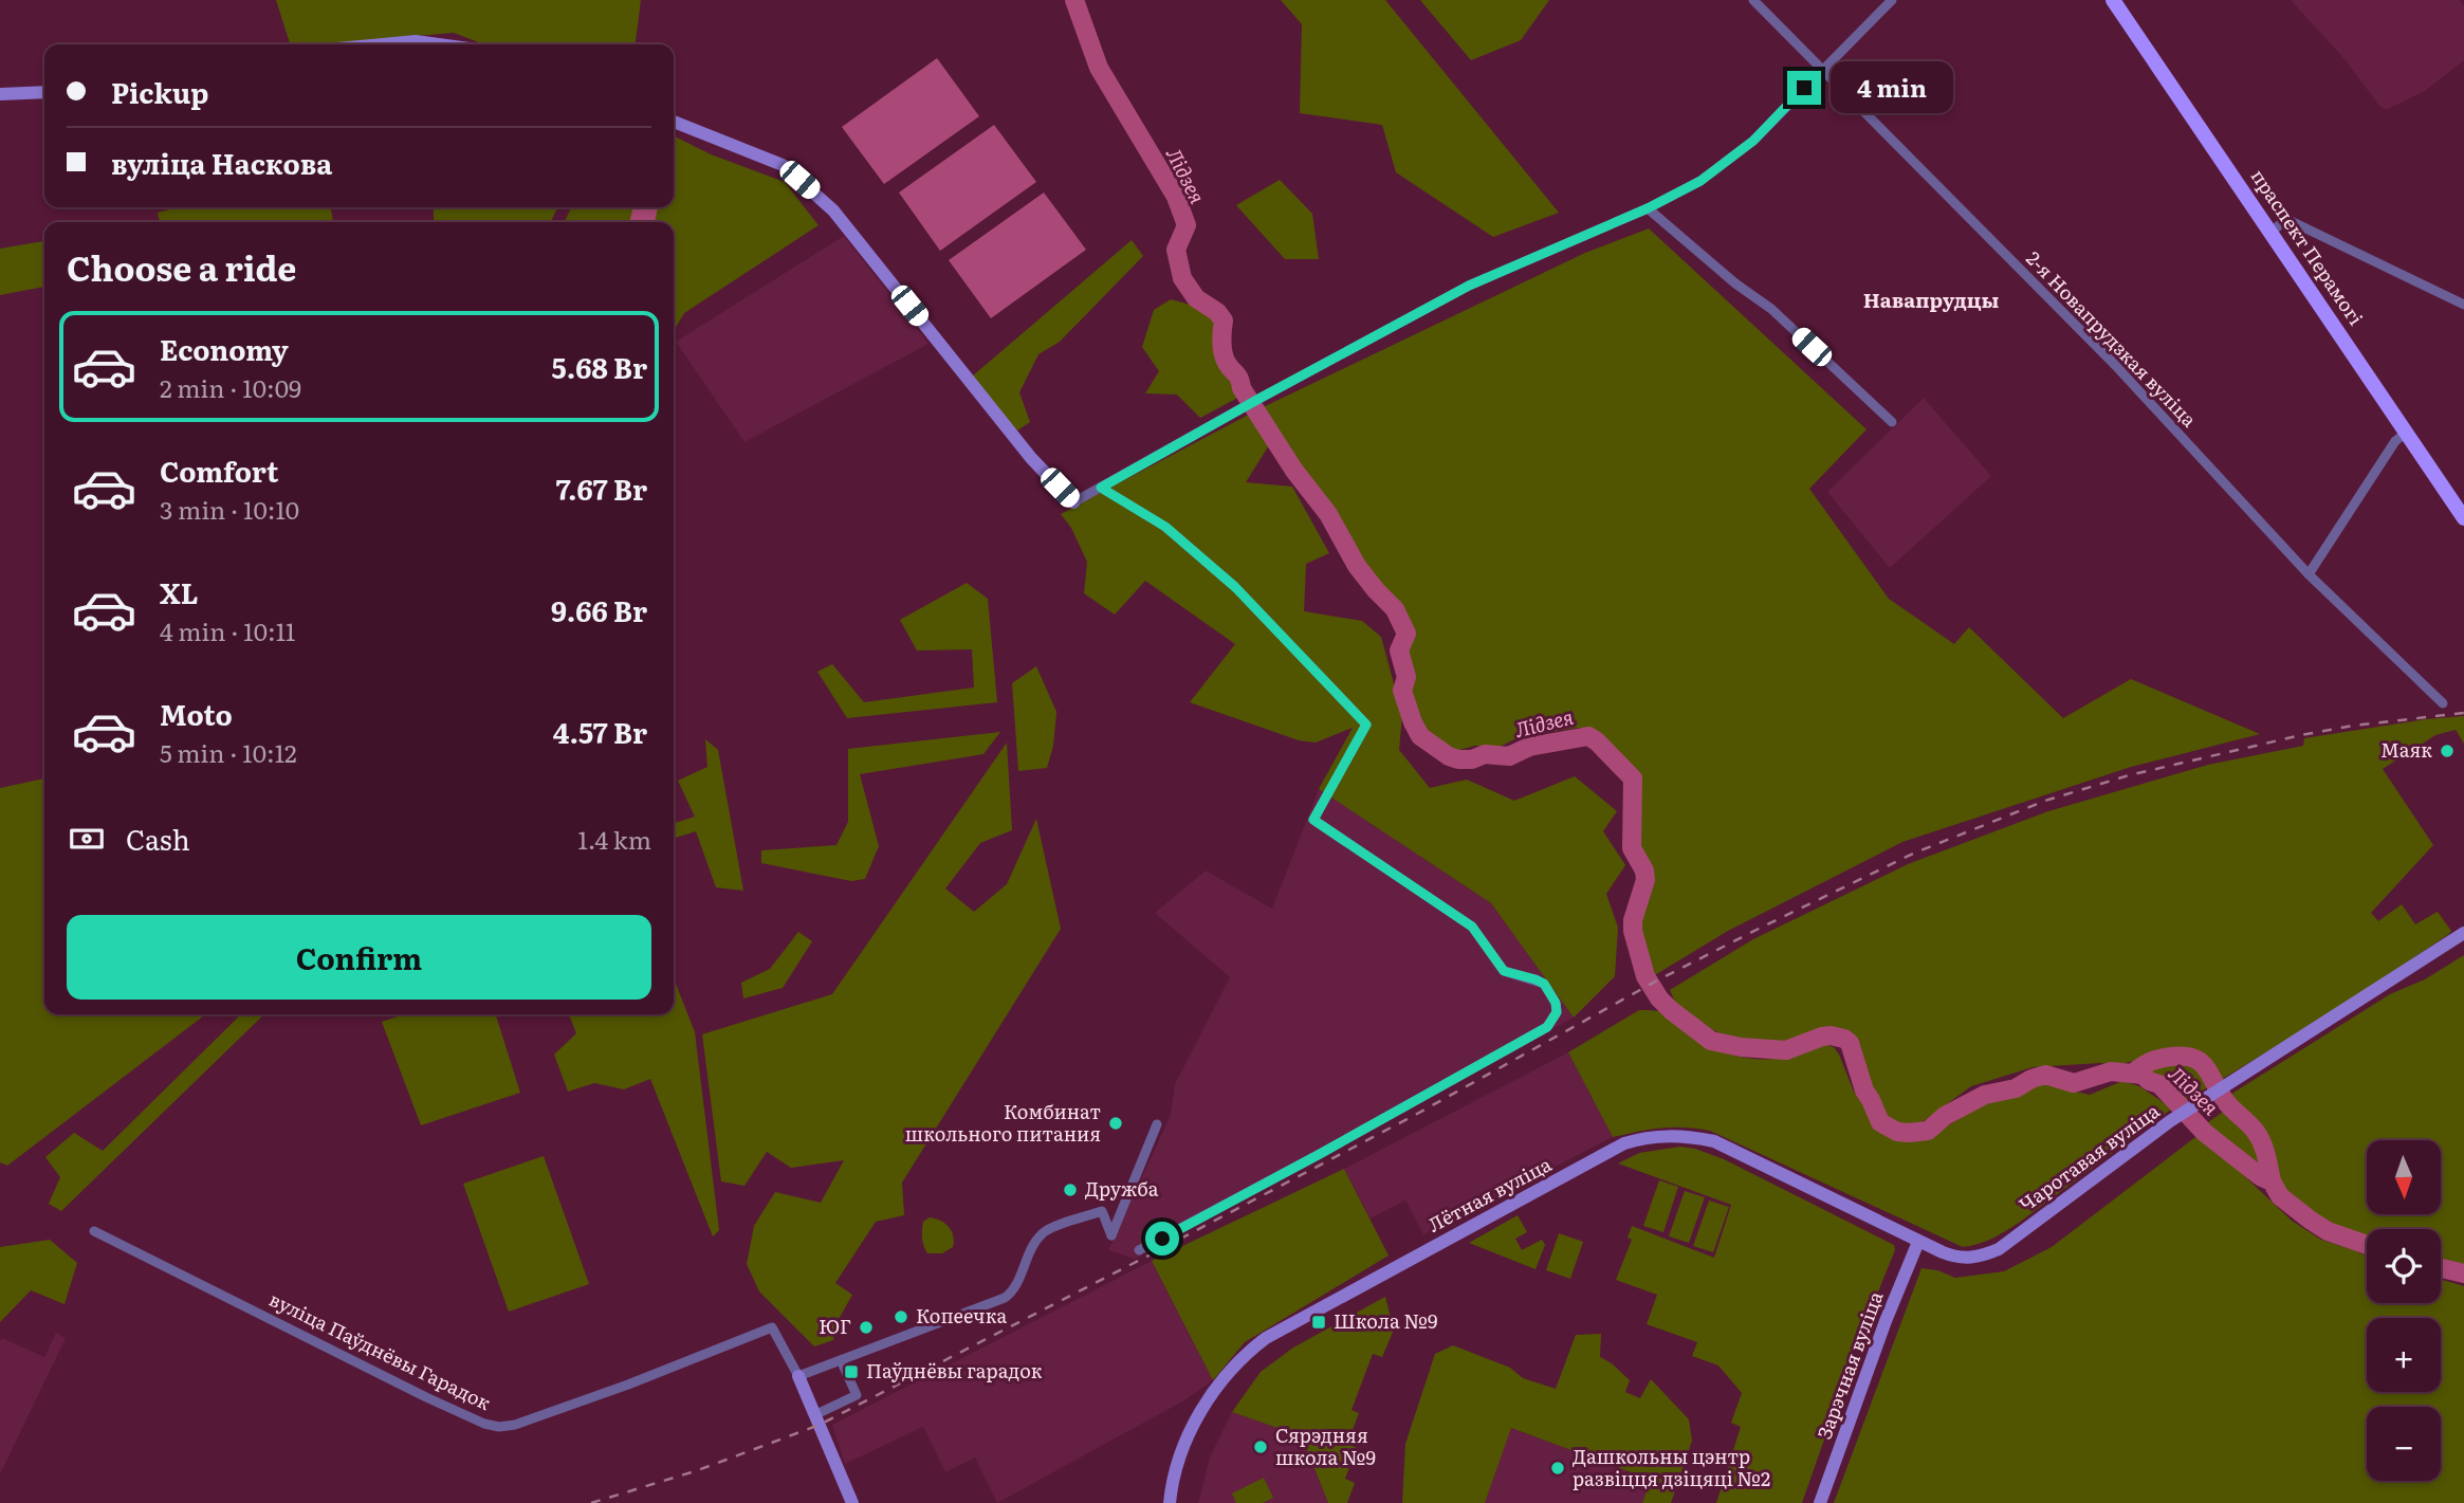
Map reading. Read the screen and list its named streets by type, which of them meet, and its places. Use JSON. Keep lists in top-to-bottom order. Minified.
{"streets":{"main road":["праспект Перамогі"],"street":["2-я Новапрудзкая вуліца","Чаротавая вуліца","Лётная вуліца","вуліца Паўднёвы Гарадок","Зарэчная вуліца"]},"crossings":[["Чаротавая вуліца","Лётная вуліца"],["Чаротавая вуліца","Зарэчная вуліца"],["Лётная вуліца","Зарэчная вуліца"]],"districts":["Навапрудцы"],"water":["Лідзея"],"places":{"other":["Маяк","Комбинат школьного питания","Дружба","Копеечка","ЮГ","Сярэдняя школа №9","Дашкольны цэнтр развіцця дзіцяці №2"],"transit":["Школа №9","Паўднёвы гарадок"]},"north":"bottom","page":{"banner":["Pickup","вуліца Наскова"],"bubble":"4 min","heading":"Choose a ride","list":[{"name":"Economy","note":"2 min · 10:09","value":"5.68 Br"},{"name":"Comfort","note":"3 min · 10:10","value":"7.67 Br"},{"name":"XL","note":"4 min · 10:11","value":"9.66 Br"},{"name":"Moto","note":"5 min · 10:12","value":"4.57 Br"}],"pay":["Cash","1.4 km"],"buttons":"Confirm","map_buttons":["+","−"]}}
